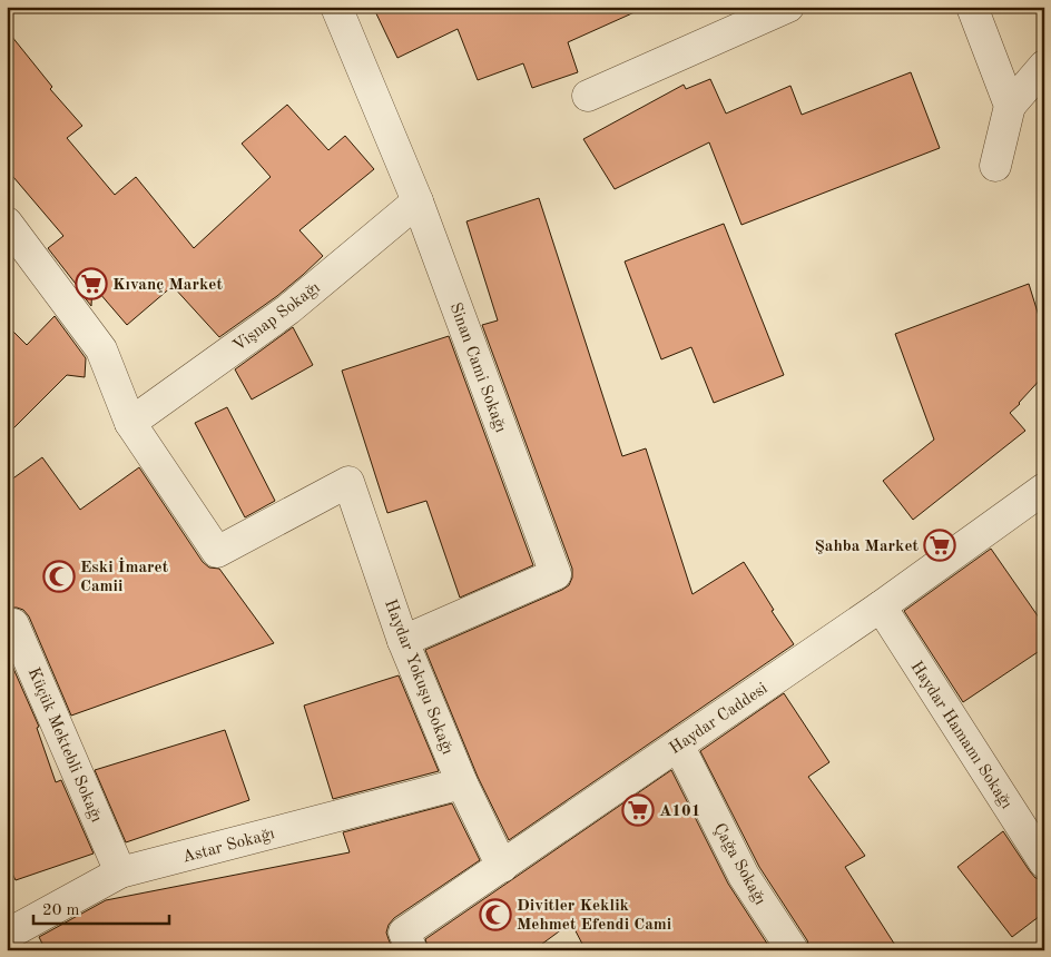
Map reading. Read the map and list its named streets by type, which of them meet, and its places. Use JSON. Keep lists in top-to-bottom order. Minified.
{"streets":{"street":["Vişnap Sokağı","Sinan Cami Sokağı","Haydar Yokuşu Sokağı","Haydar Caddesi","Haydar Hamamı Sokağı","Küçük Mektebli Sokağı","Astar Sokağı","Çağa Sokağı"]},"crossings":[["Vişnap Sokağı","Sinan Cami Sokağı"],["Vişnap Sokağı","Haydar Yokuşu Sokağı"],["Sinan Cami Sokağı","Haydar Yokuşu Sokağı"],["Haydar Yokuşu Sokağı","Haydar Caddesi"],["Haydar Yokuşu Sokağı","Astar Sokağı"],["Haydar Caddesi","Haydar Hamamı Sokağı"],["Haydar Caddesi","Çağa Sokağı"],["Küçük Mektebli Sokağı","Astar Sokağı"]],"places":{"supermarket":["Kıvanç Market","Şahba Market","A101"],"mosque":["Eski İmaret Camii","Divitler Keklik Mehmet Efendi Cami"]},"scale_bar":"20 m"}
